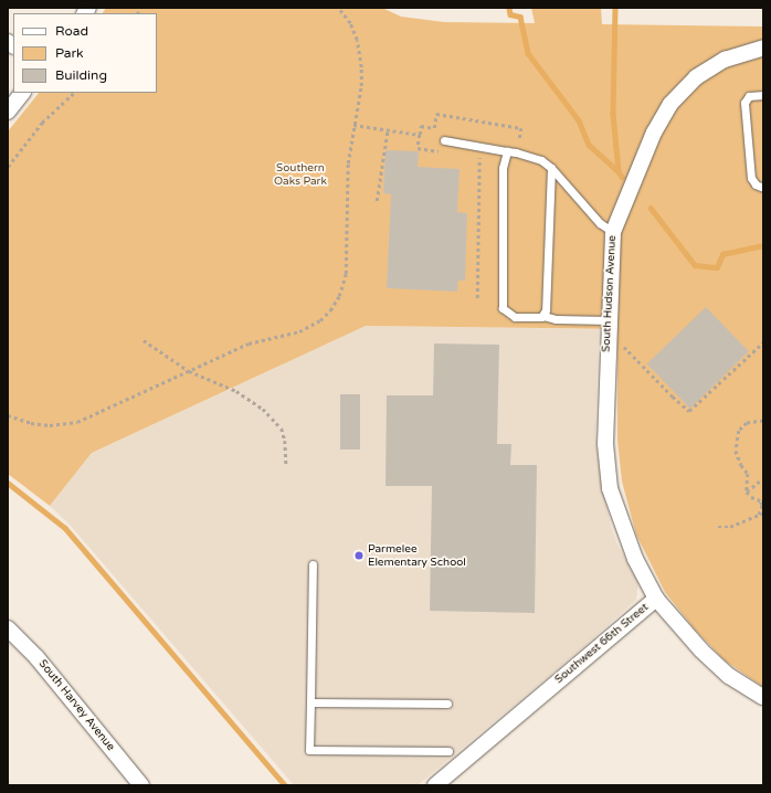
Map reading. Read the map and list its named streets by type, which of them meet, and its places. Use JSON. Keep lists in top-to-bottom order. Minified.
{"streets":{"street":["South Hudson Avenue","Southwest 66th Street","South Harvey Avenue"]},"crossings":[["South Hudson Avenue","Southwest 66th Street"]],"parks":["Southern Oaks Park"],"places":["Parmelee Elementary School"],"legend":["Road","Park","Building"]}
